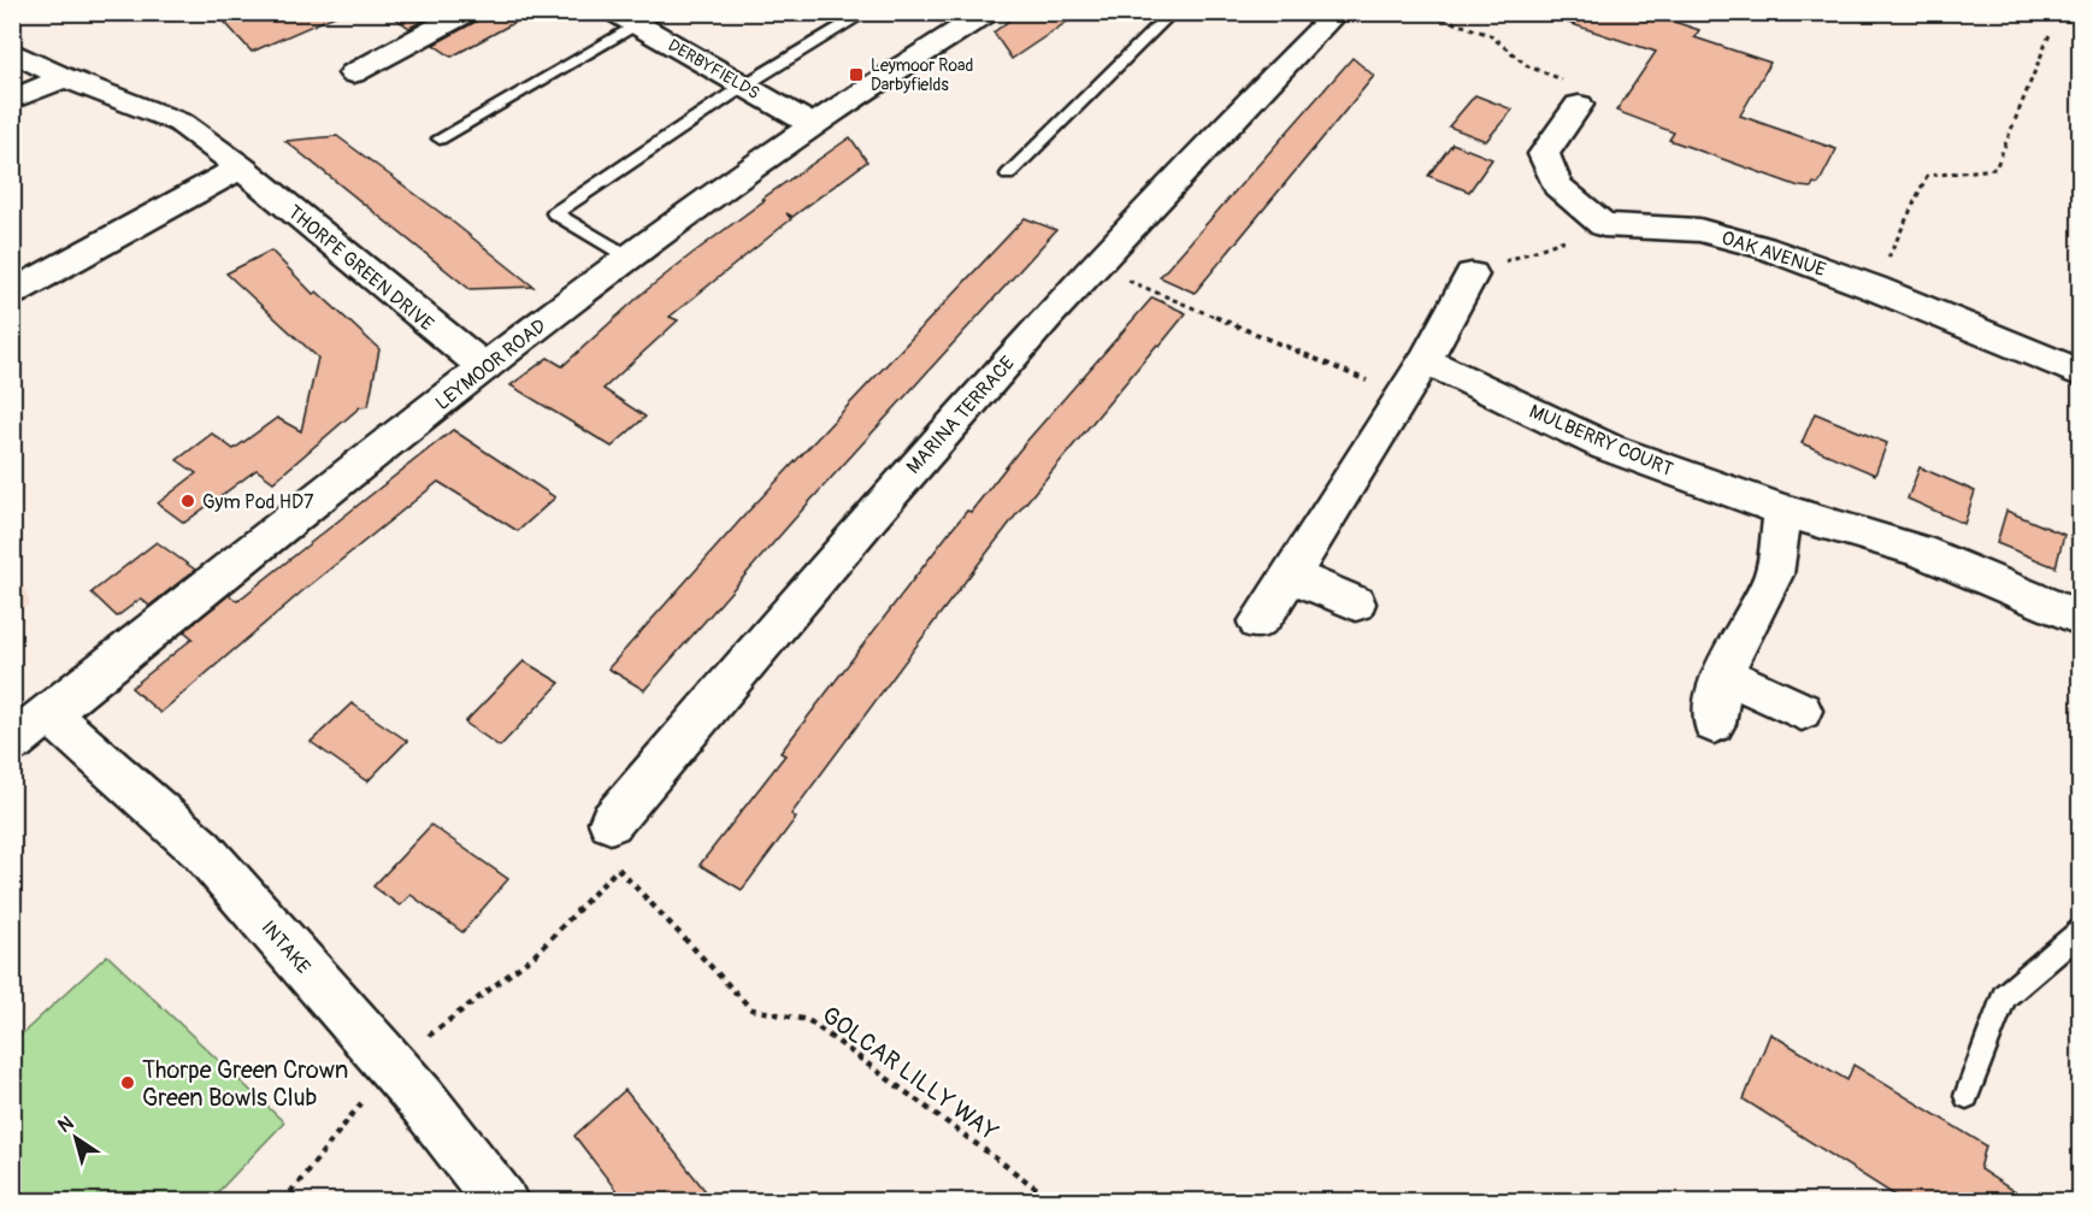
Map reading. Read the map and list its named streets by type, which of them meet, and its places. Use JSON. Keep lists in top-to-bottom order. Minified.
{"streets":{"street":["DERBYFIELDS","OAK AVENUE","THORPE GREEN DRIVE","LEYMOOR ROAD","MARINA TERRACE","MULBERRY COURT","INTAKE"],"path":["GOLCAR LILLY WAY"]},"crossings":[["DERBYFIELDS","LEYMOOR ROAD"],["THORPE GREEN DRIVE","LEYMOOR ROAD"],["LEYMOOR ROAD","INTAKE"]],"places":{"transit":["Leymoor Road Darbyfields"],"other":["Gym Pod HD7","Thorpe Green Crown Green Bowls Club"]},"north":"top left"}
